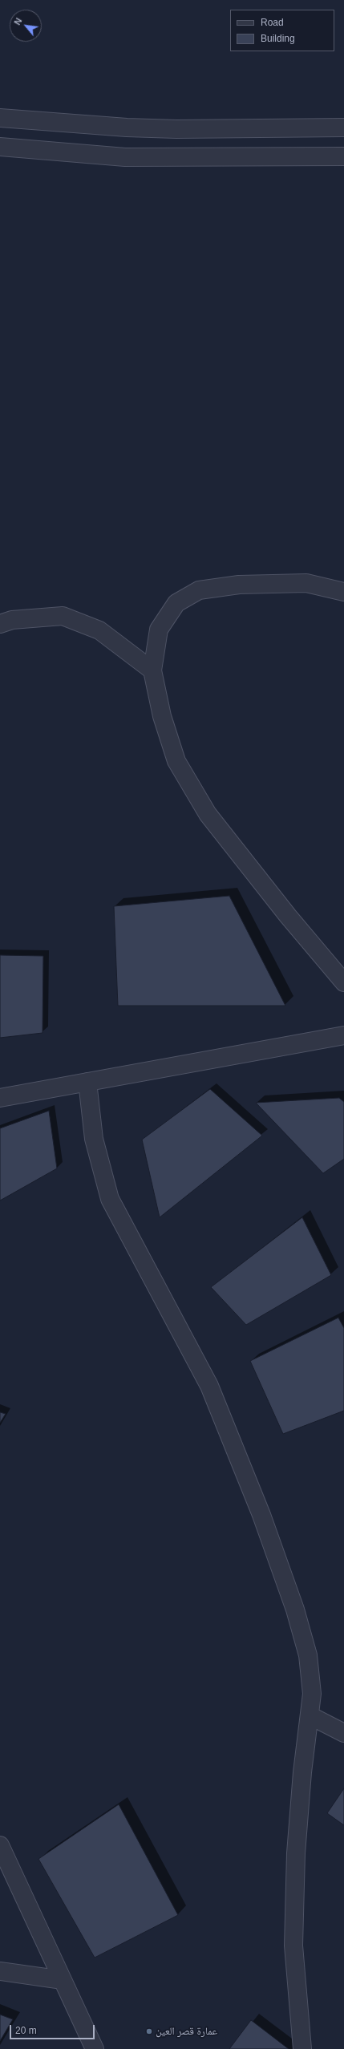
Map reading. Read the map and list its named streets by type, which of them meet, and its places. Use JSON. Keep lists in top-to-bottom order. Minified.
{"places":["عمارة قصر العين"],"legend":["Road","Building"],"scale_bar":"20 m","north":"top left"}
